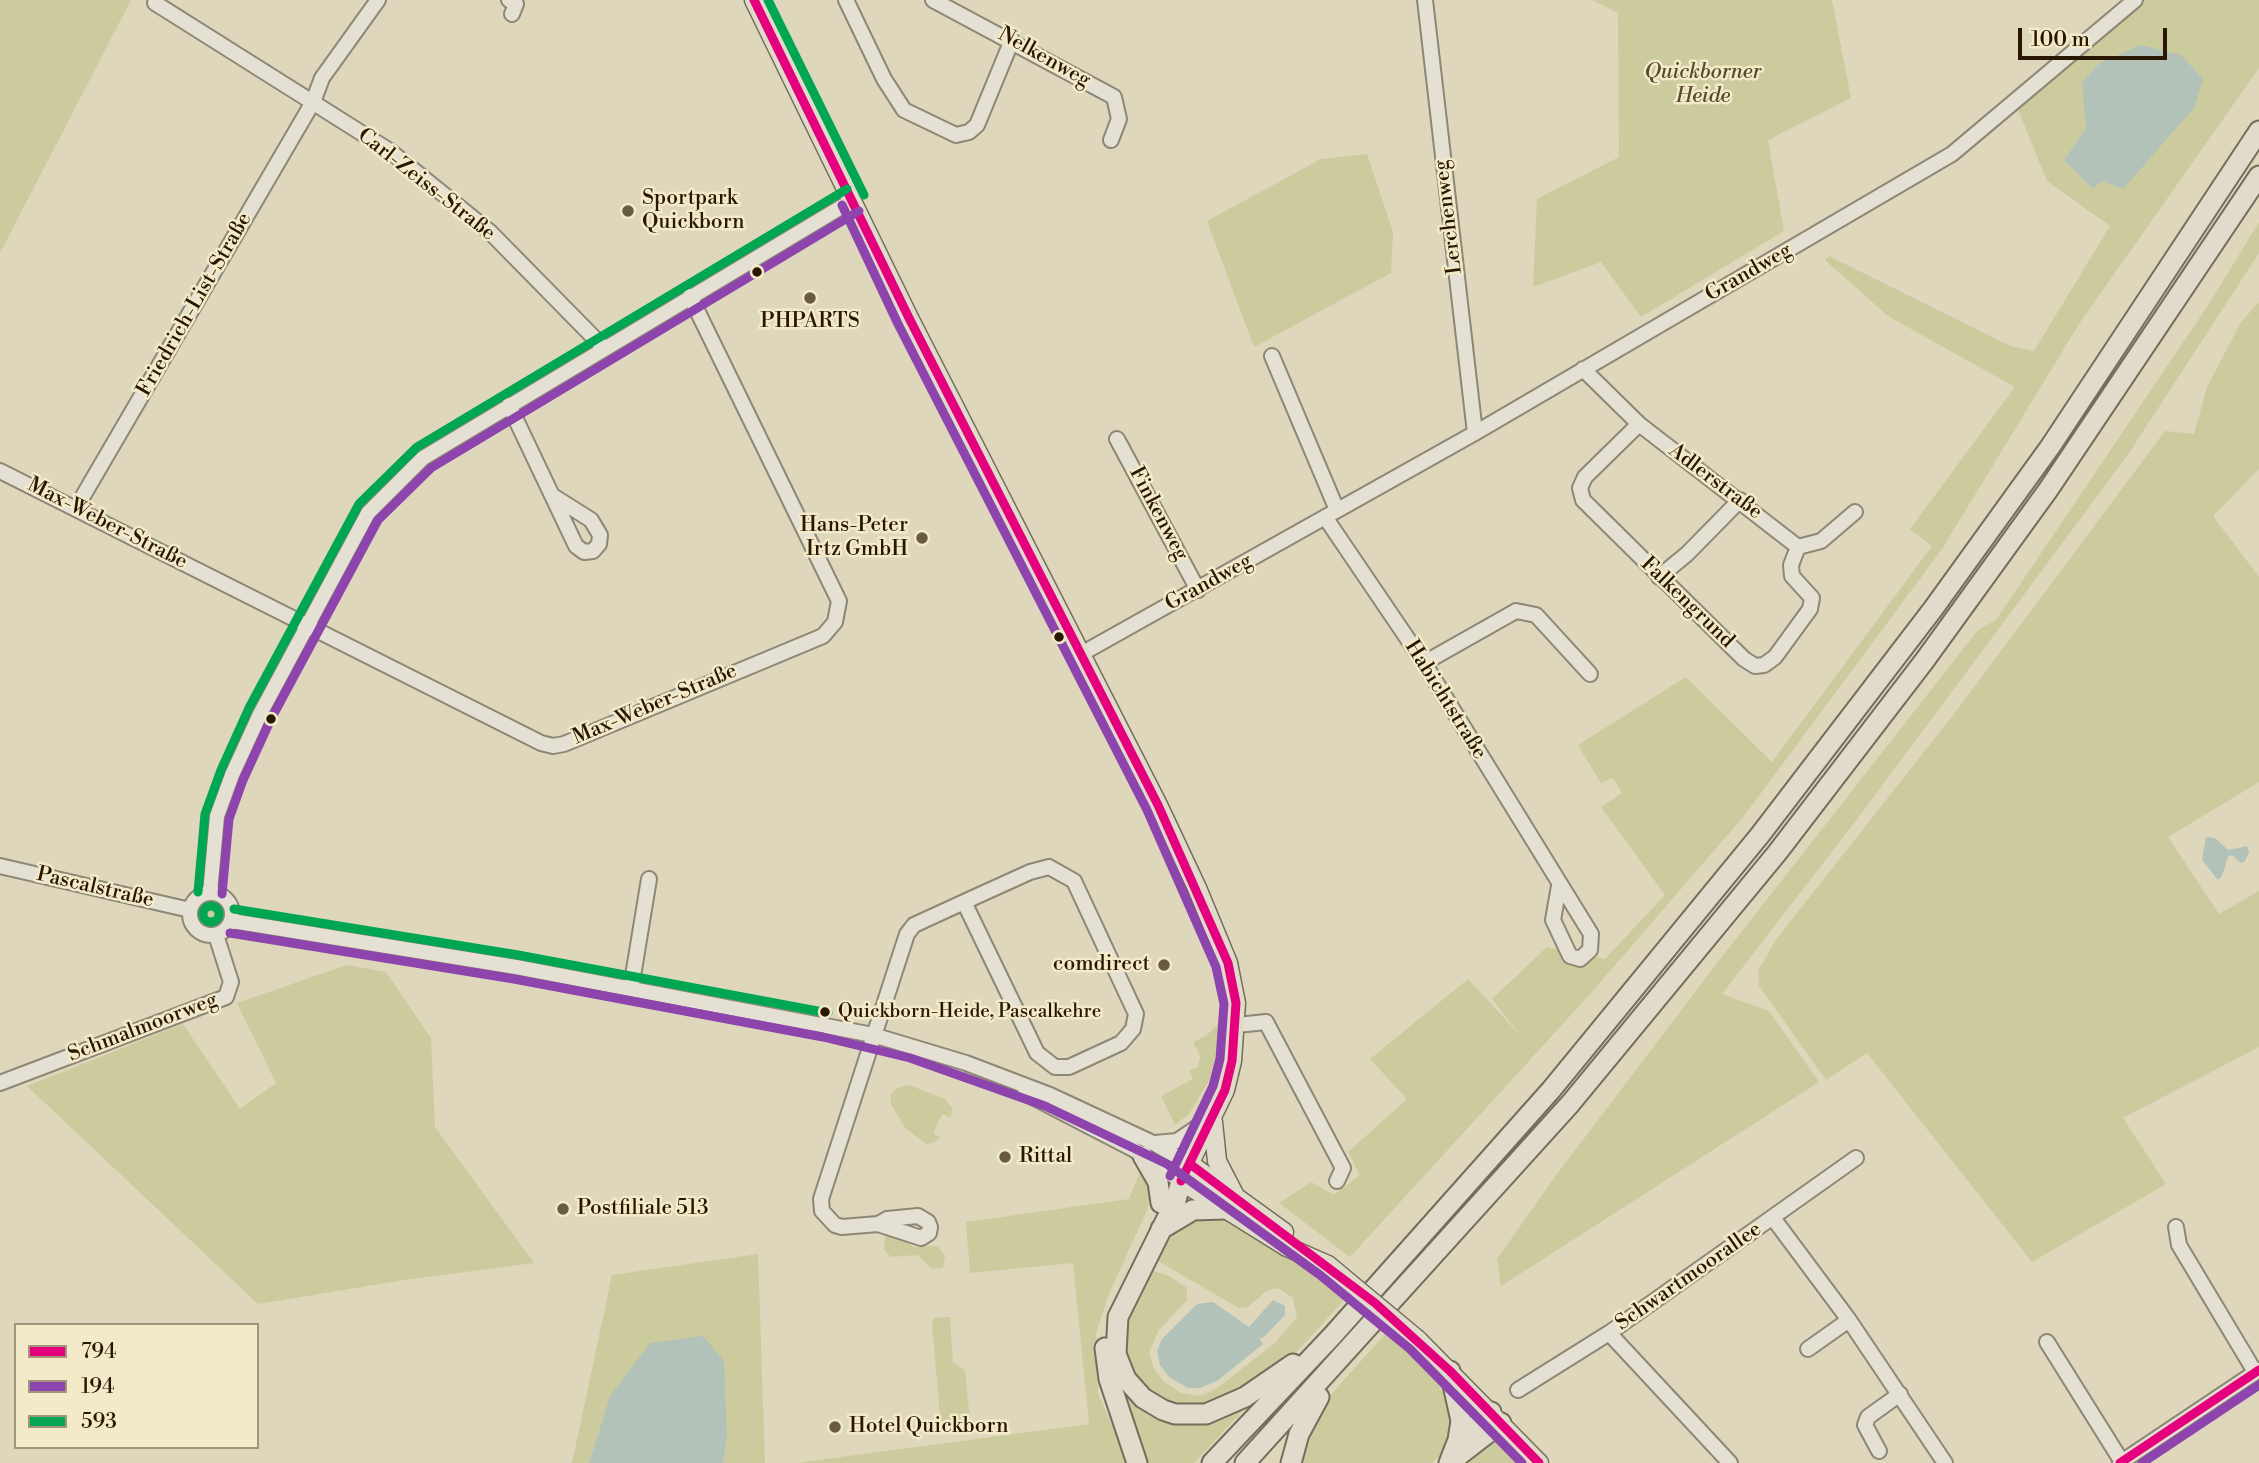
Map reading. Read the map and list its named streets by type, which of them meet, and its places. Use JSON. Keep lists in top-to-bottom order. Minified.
{"streets":{"street":["Nelkenweg","Carl-Zeiss-Straße","Lerchenweg","Grandweg","Friedrich-List-Straße","Adlerstraße","Finkenweg","Max-Weber-Straße","Falkengrund","Habichtstraße","Pascalstraße","Schmalmoorweg","Schwartmoorallee"]},"crossings":[["Carl-Zeiss-Straße","Friedrich-List-Straße"],["Lerchenweg","Grandweg"],["Grandweg","Adlerstraße"],["Grandweg","Finkenweg"],["Grandweg","Habichtstraße"],["Friedrich-List-Straße","Max-Weber-Straße"],["Adlerstraße","Falkengrund"],["Pascalstraße","Schmalmoorweg"]],"parks":["Quickborner Heide"],"places":["Sportpark Quickborn","PHPARTS","Hans-Peter Irtz GmbH","comdirect","Quickborn-Heide, Pascalkehre","Rittal","Postfiliale 513","Hotel Quickborn"],"lines":["transit line 794","transit line 593","transit line 194"],"legend":["794","194","593"],"scale_bar":"100 m"}
